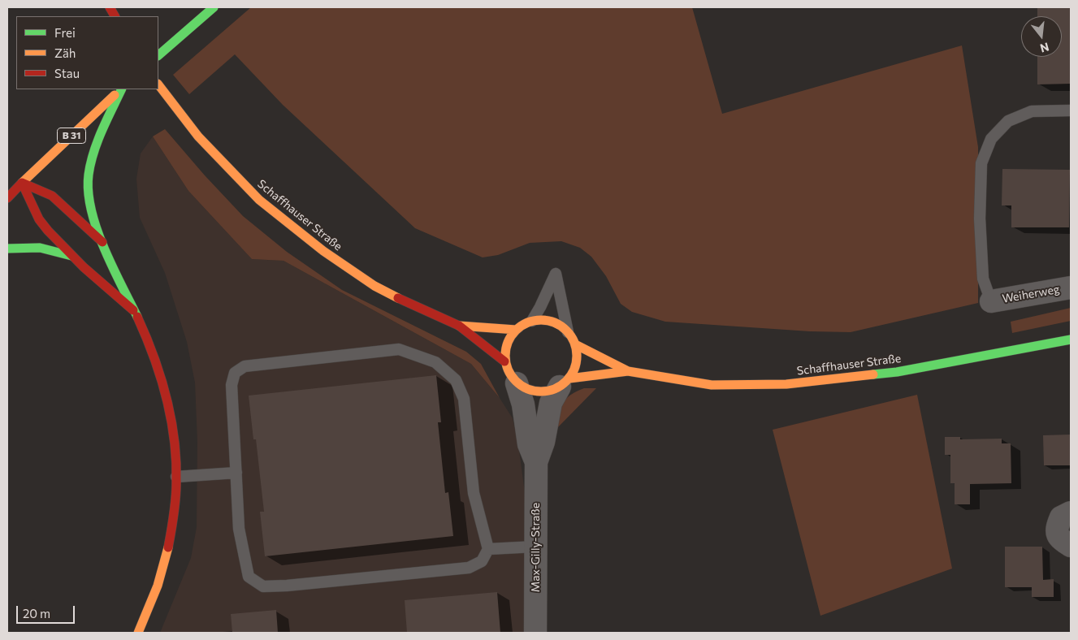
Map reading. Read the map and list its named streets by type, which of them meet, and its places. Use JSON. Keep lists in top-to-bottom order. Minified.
{"streets":{"main road":["B 31","Schaffhauser Straße"],"street":["Weiherweg","Max-Gilly-Straße"]},"crossings":[["Schaffhauser Straße","Max-Gilly-Straße"]],"legend":["Frei","Zäh","Stau"],"scale_bar":"20 m","north":"bottom"}
